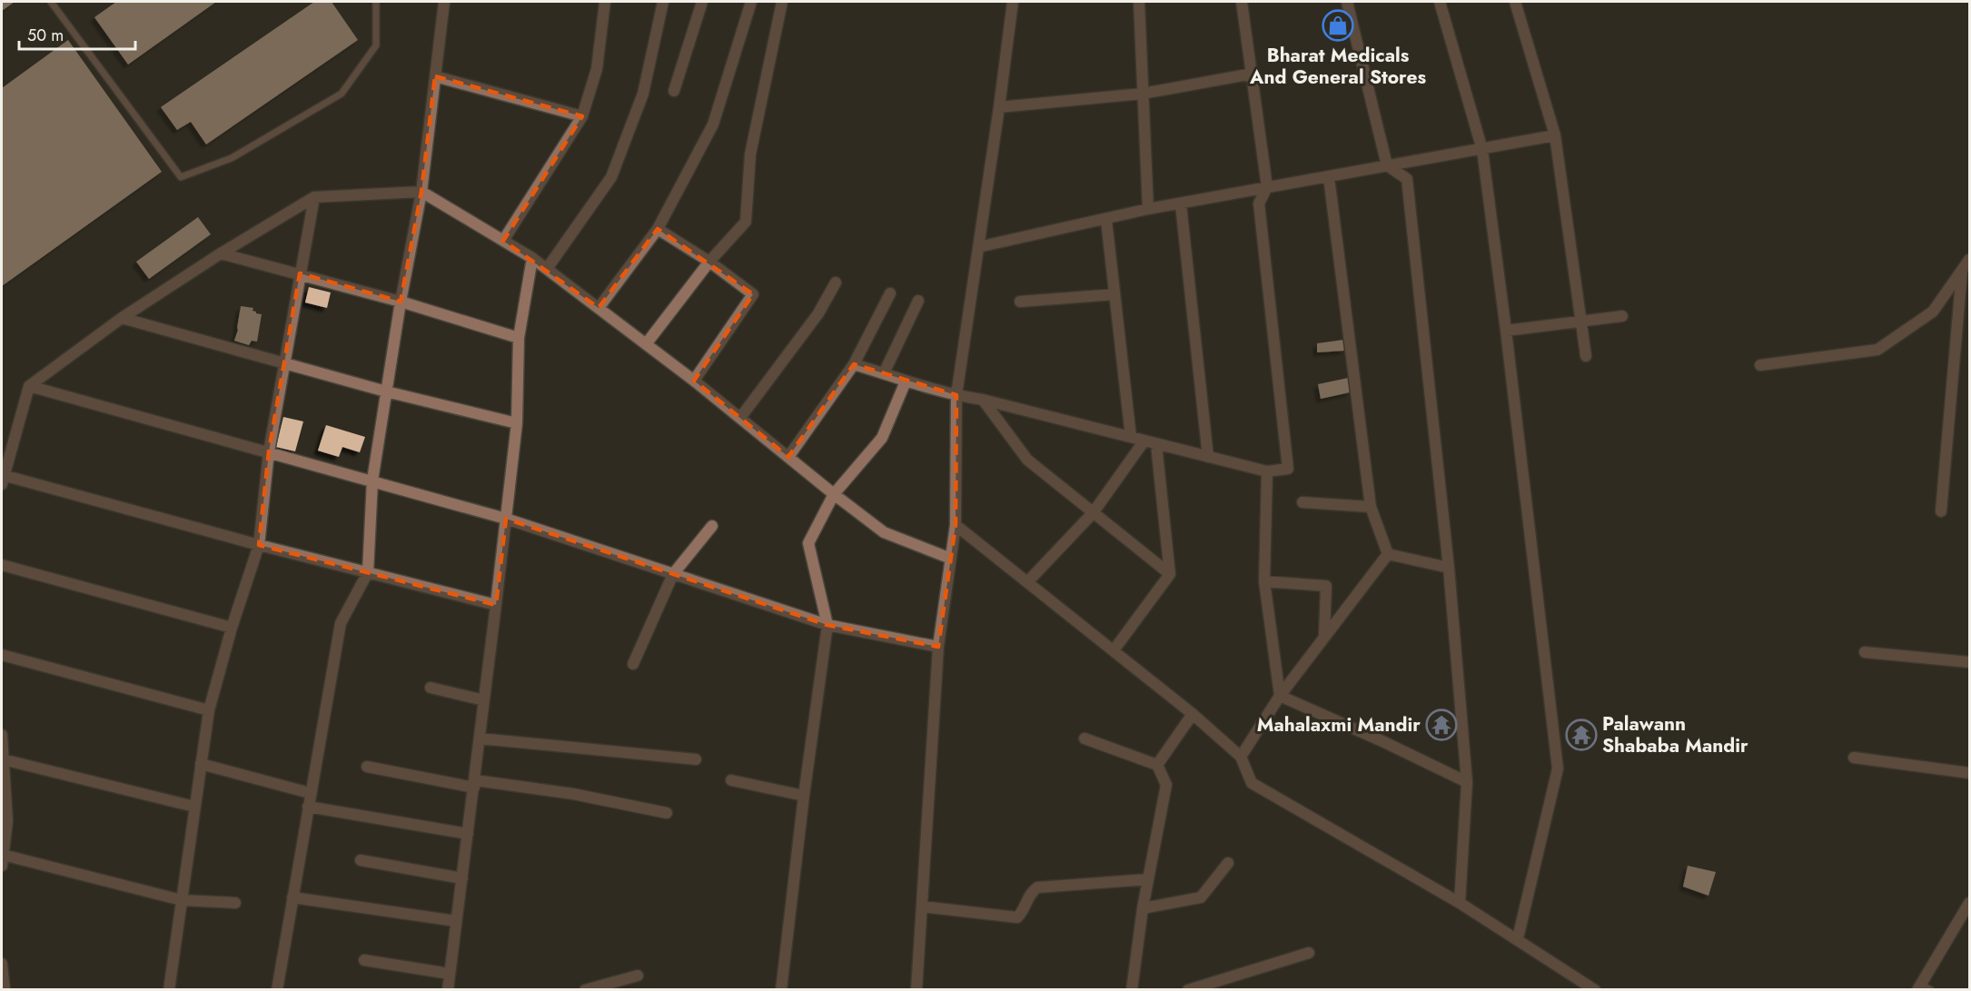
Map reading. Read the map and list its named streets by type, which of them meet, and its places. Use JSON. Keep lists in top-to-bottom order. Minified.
{"places":{"shop":["Bharat Medicals And General Stores"],"temple":["Mahalaxmi Mandir","Palawann Shababa Mandir"]},"scale_bar":"50 m"}
